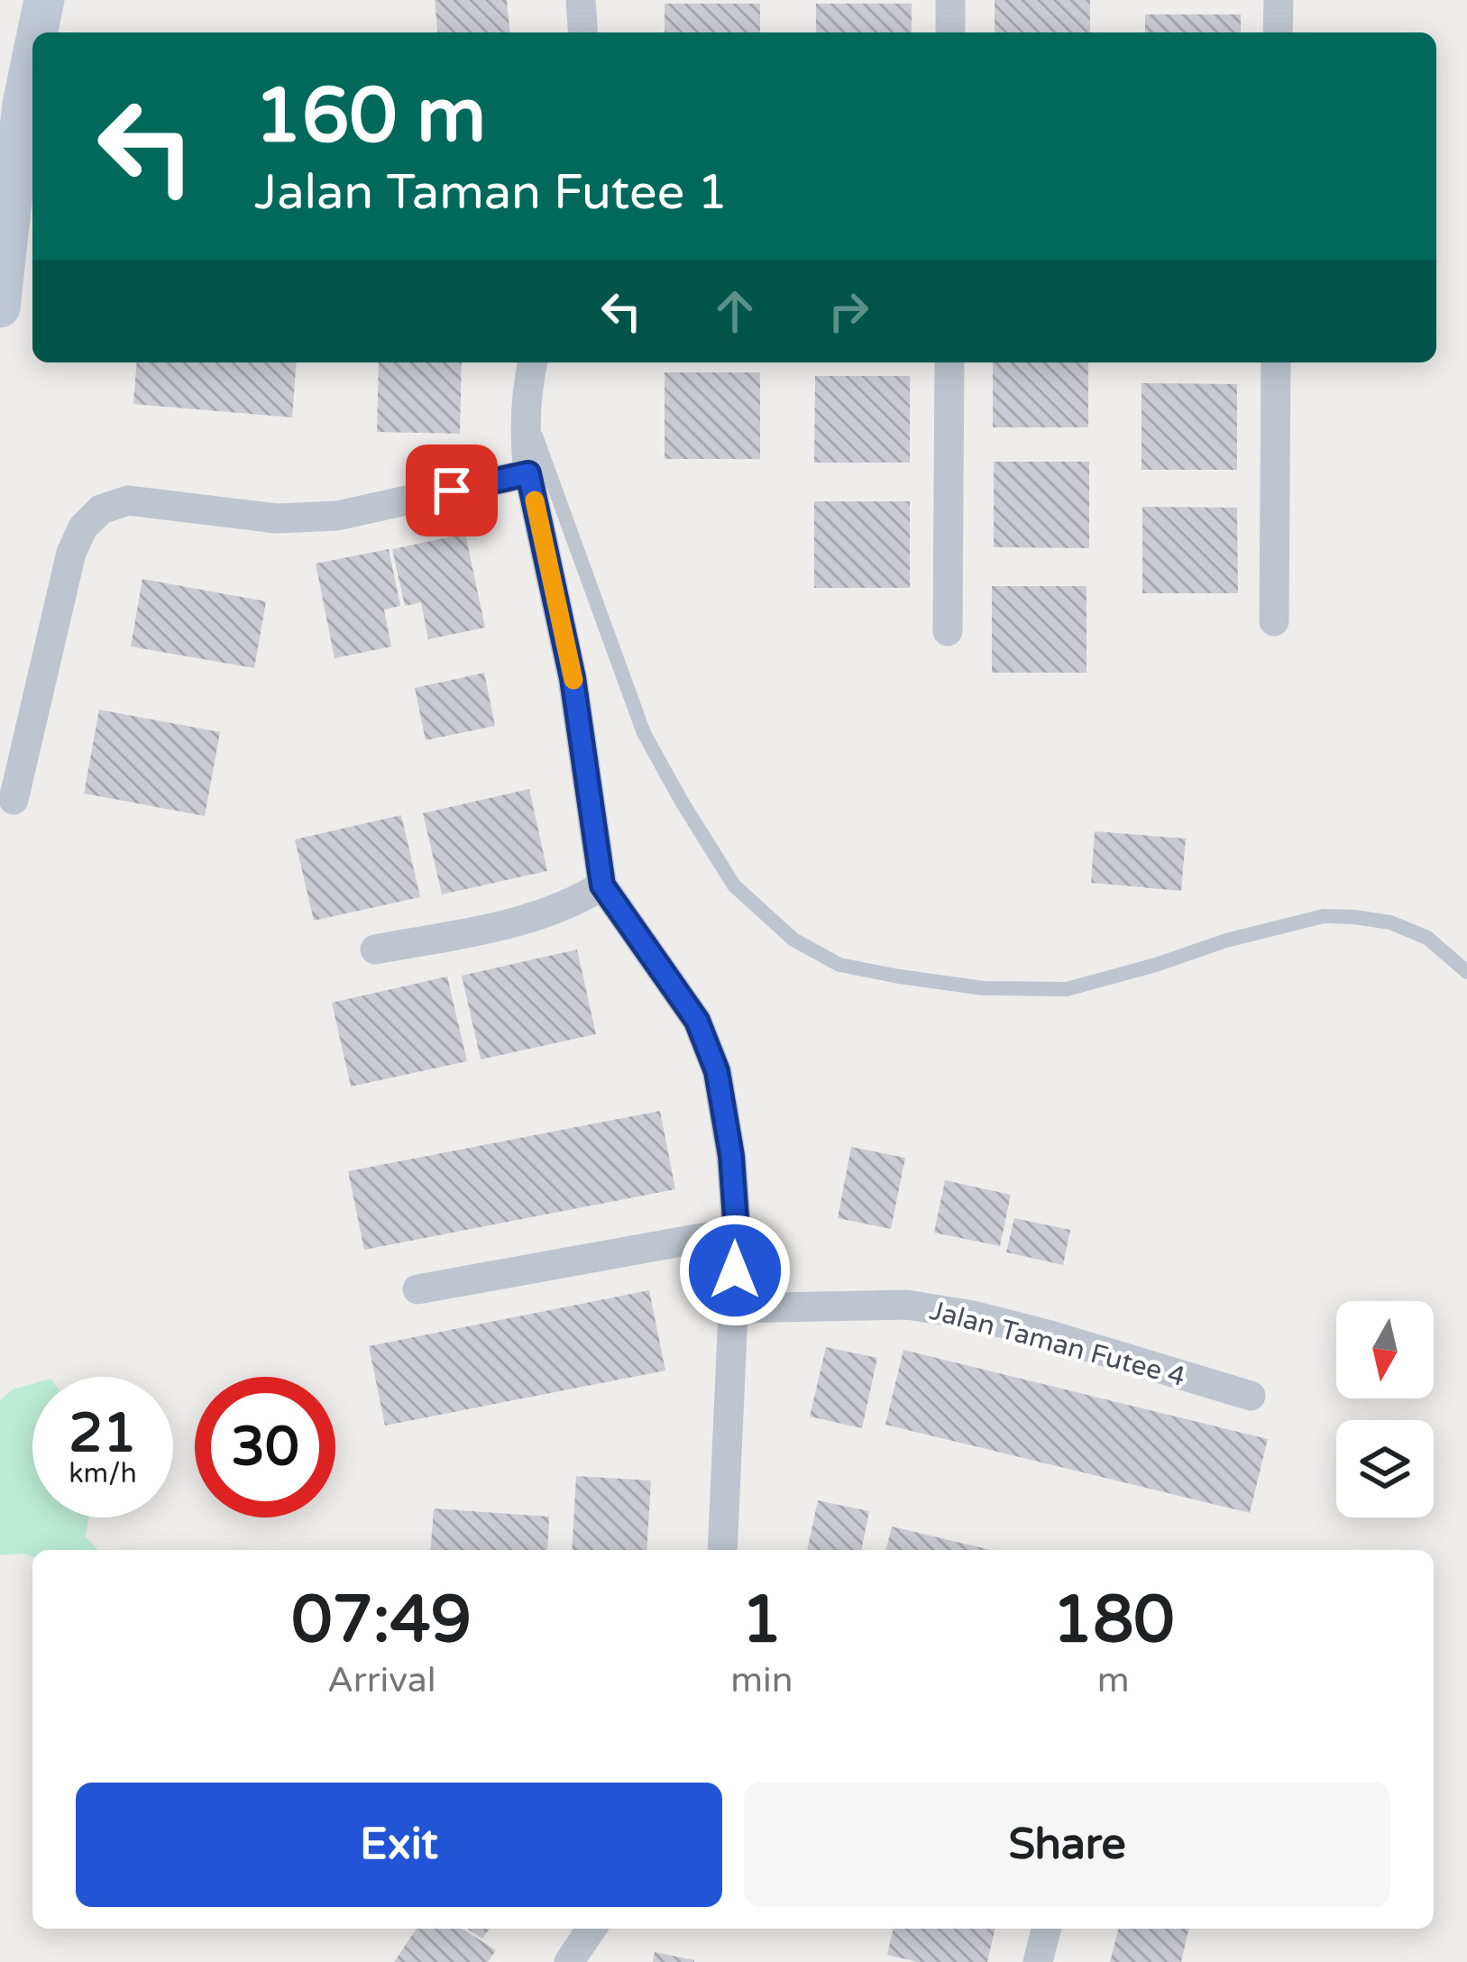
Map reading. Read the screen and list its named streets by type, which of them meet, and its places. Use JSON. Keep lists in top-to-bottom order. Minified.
{"streets":{"street":["Jalan Taman Futee 4"]},"north":"bottom","page":{"turn":["160 m","Jalan Taman Futee 1"],"speed":"21 km/h","limit":"30","eta":["07:49","Arrival","1","min","180","m"],"buttons":["Exit","Share"]}}
